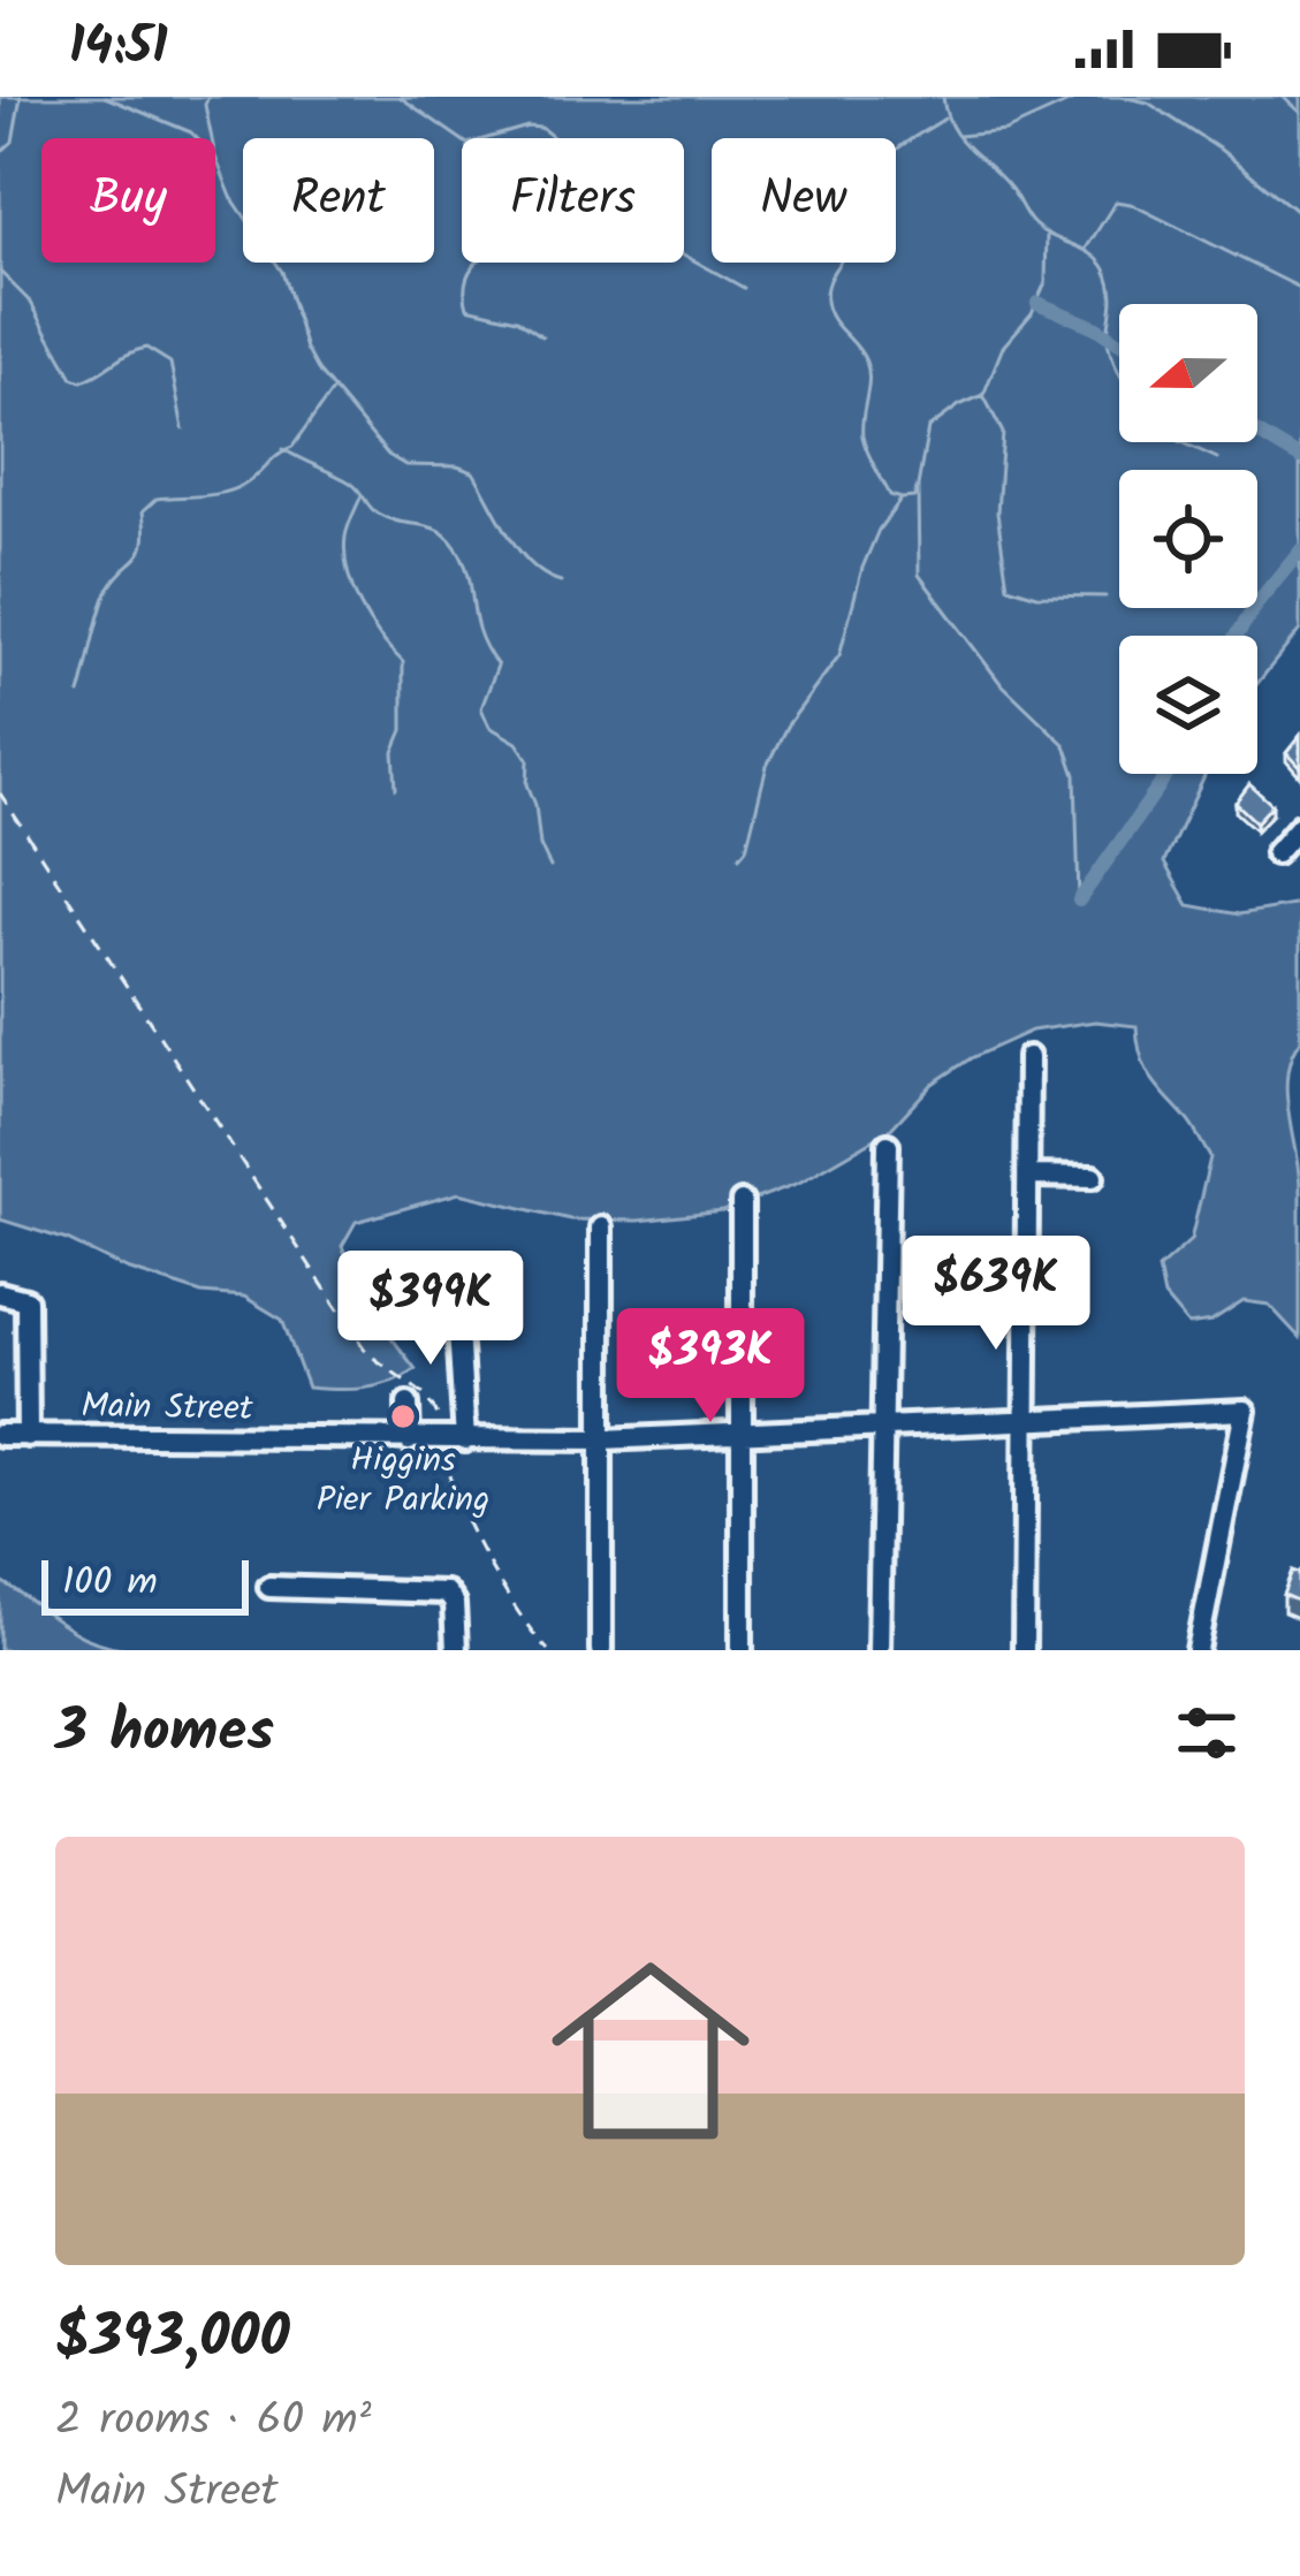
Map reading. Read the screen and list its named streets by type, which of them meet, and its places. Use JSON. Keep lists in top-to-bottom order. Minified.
{"streets":{"street":["Main Street"]},"places":["Higgins Pier Parking"],"scale_bar":"100 m","north":"left","page":{"status":"14:51","chip":["Buy","Rent","Filters","New"],"price":["$639K","$399K","$393K"],"scale":"100 m","heading":"3 homes","list":[{"name":"$393,000","note":"2 rooms · 60 m² · Main Street"}]}}
